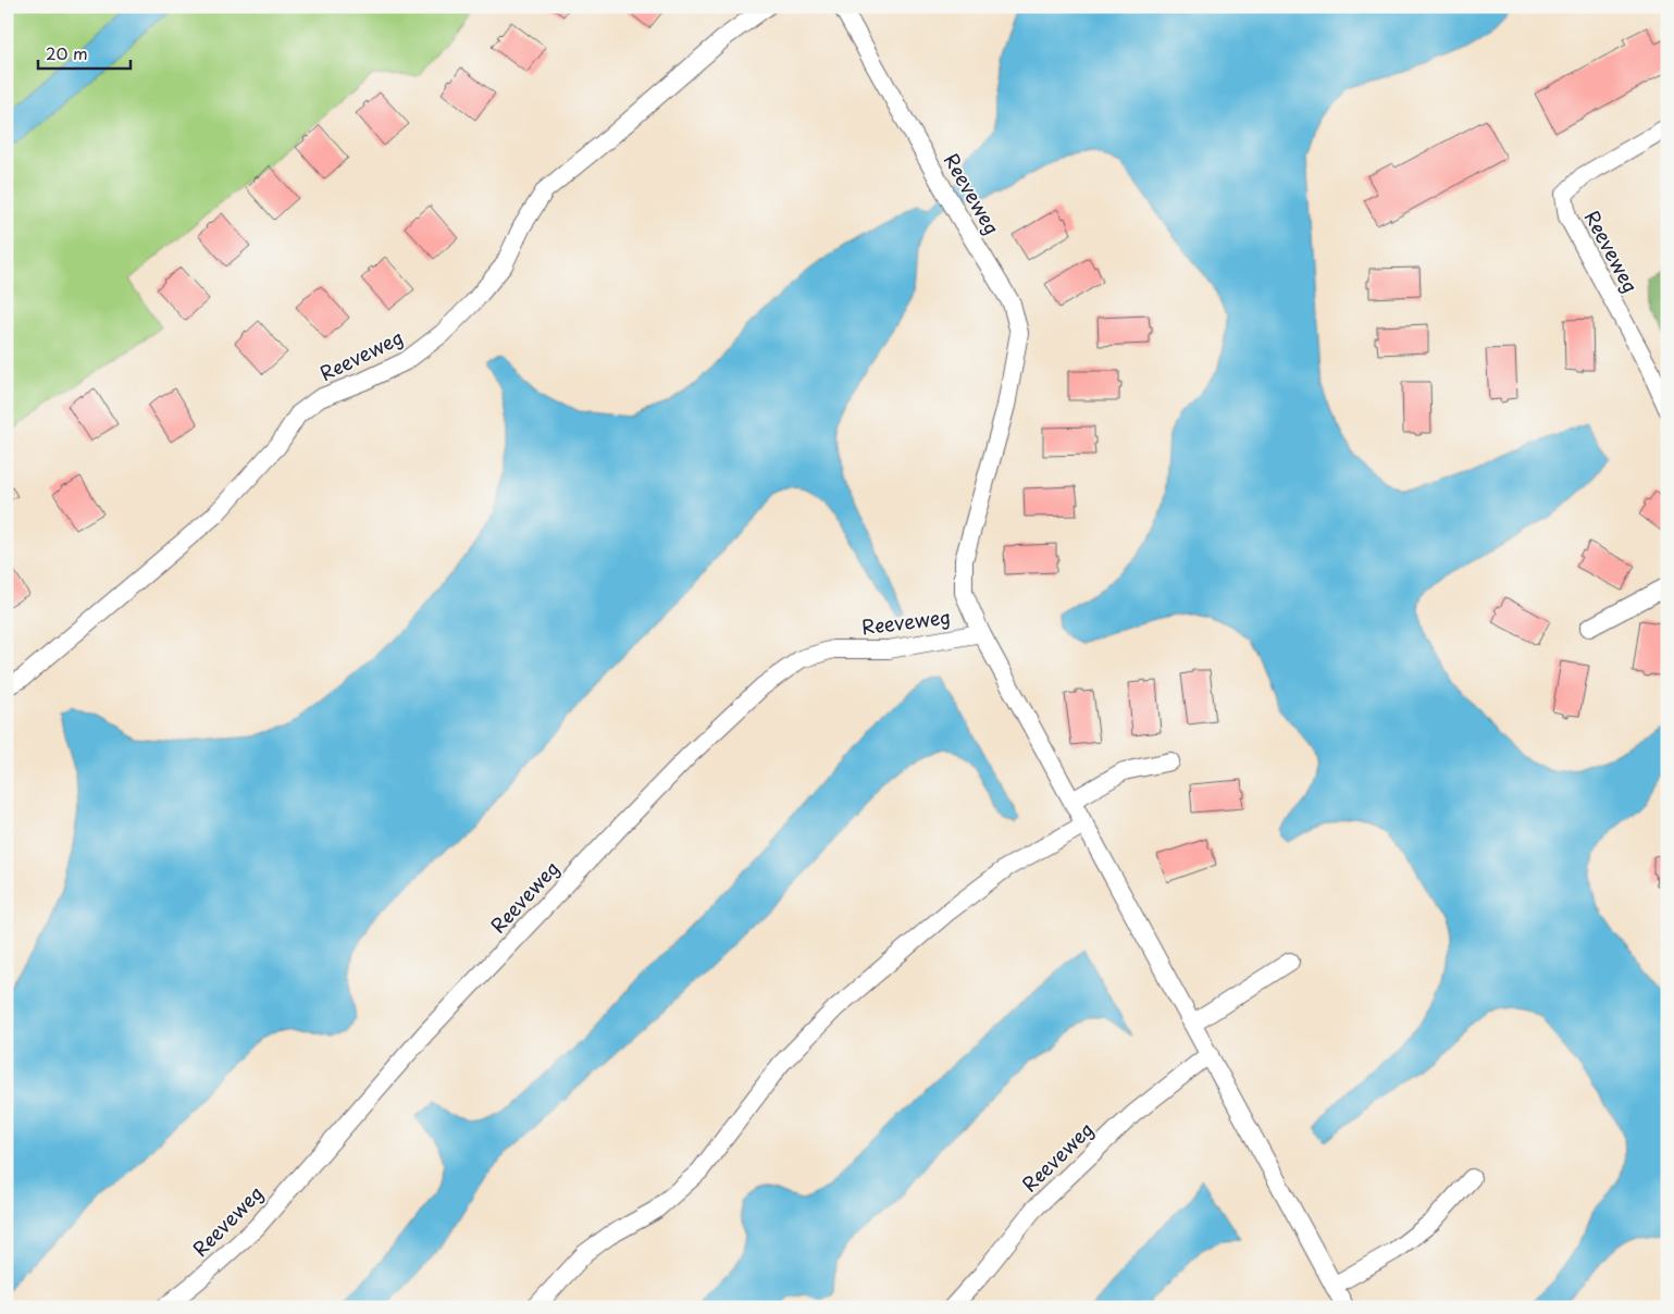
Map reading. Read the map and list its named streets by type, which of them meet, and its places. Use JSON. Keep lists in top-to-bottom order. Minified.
{"streets":{"lane":["Reeveweg"]},"scale_bar":"20 m"}
